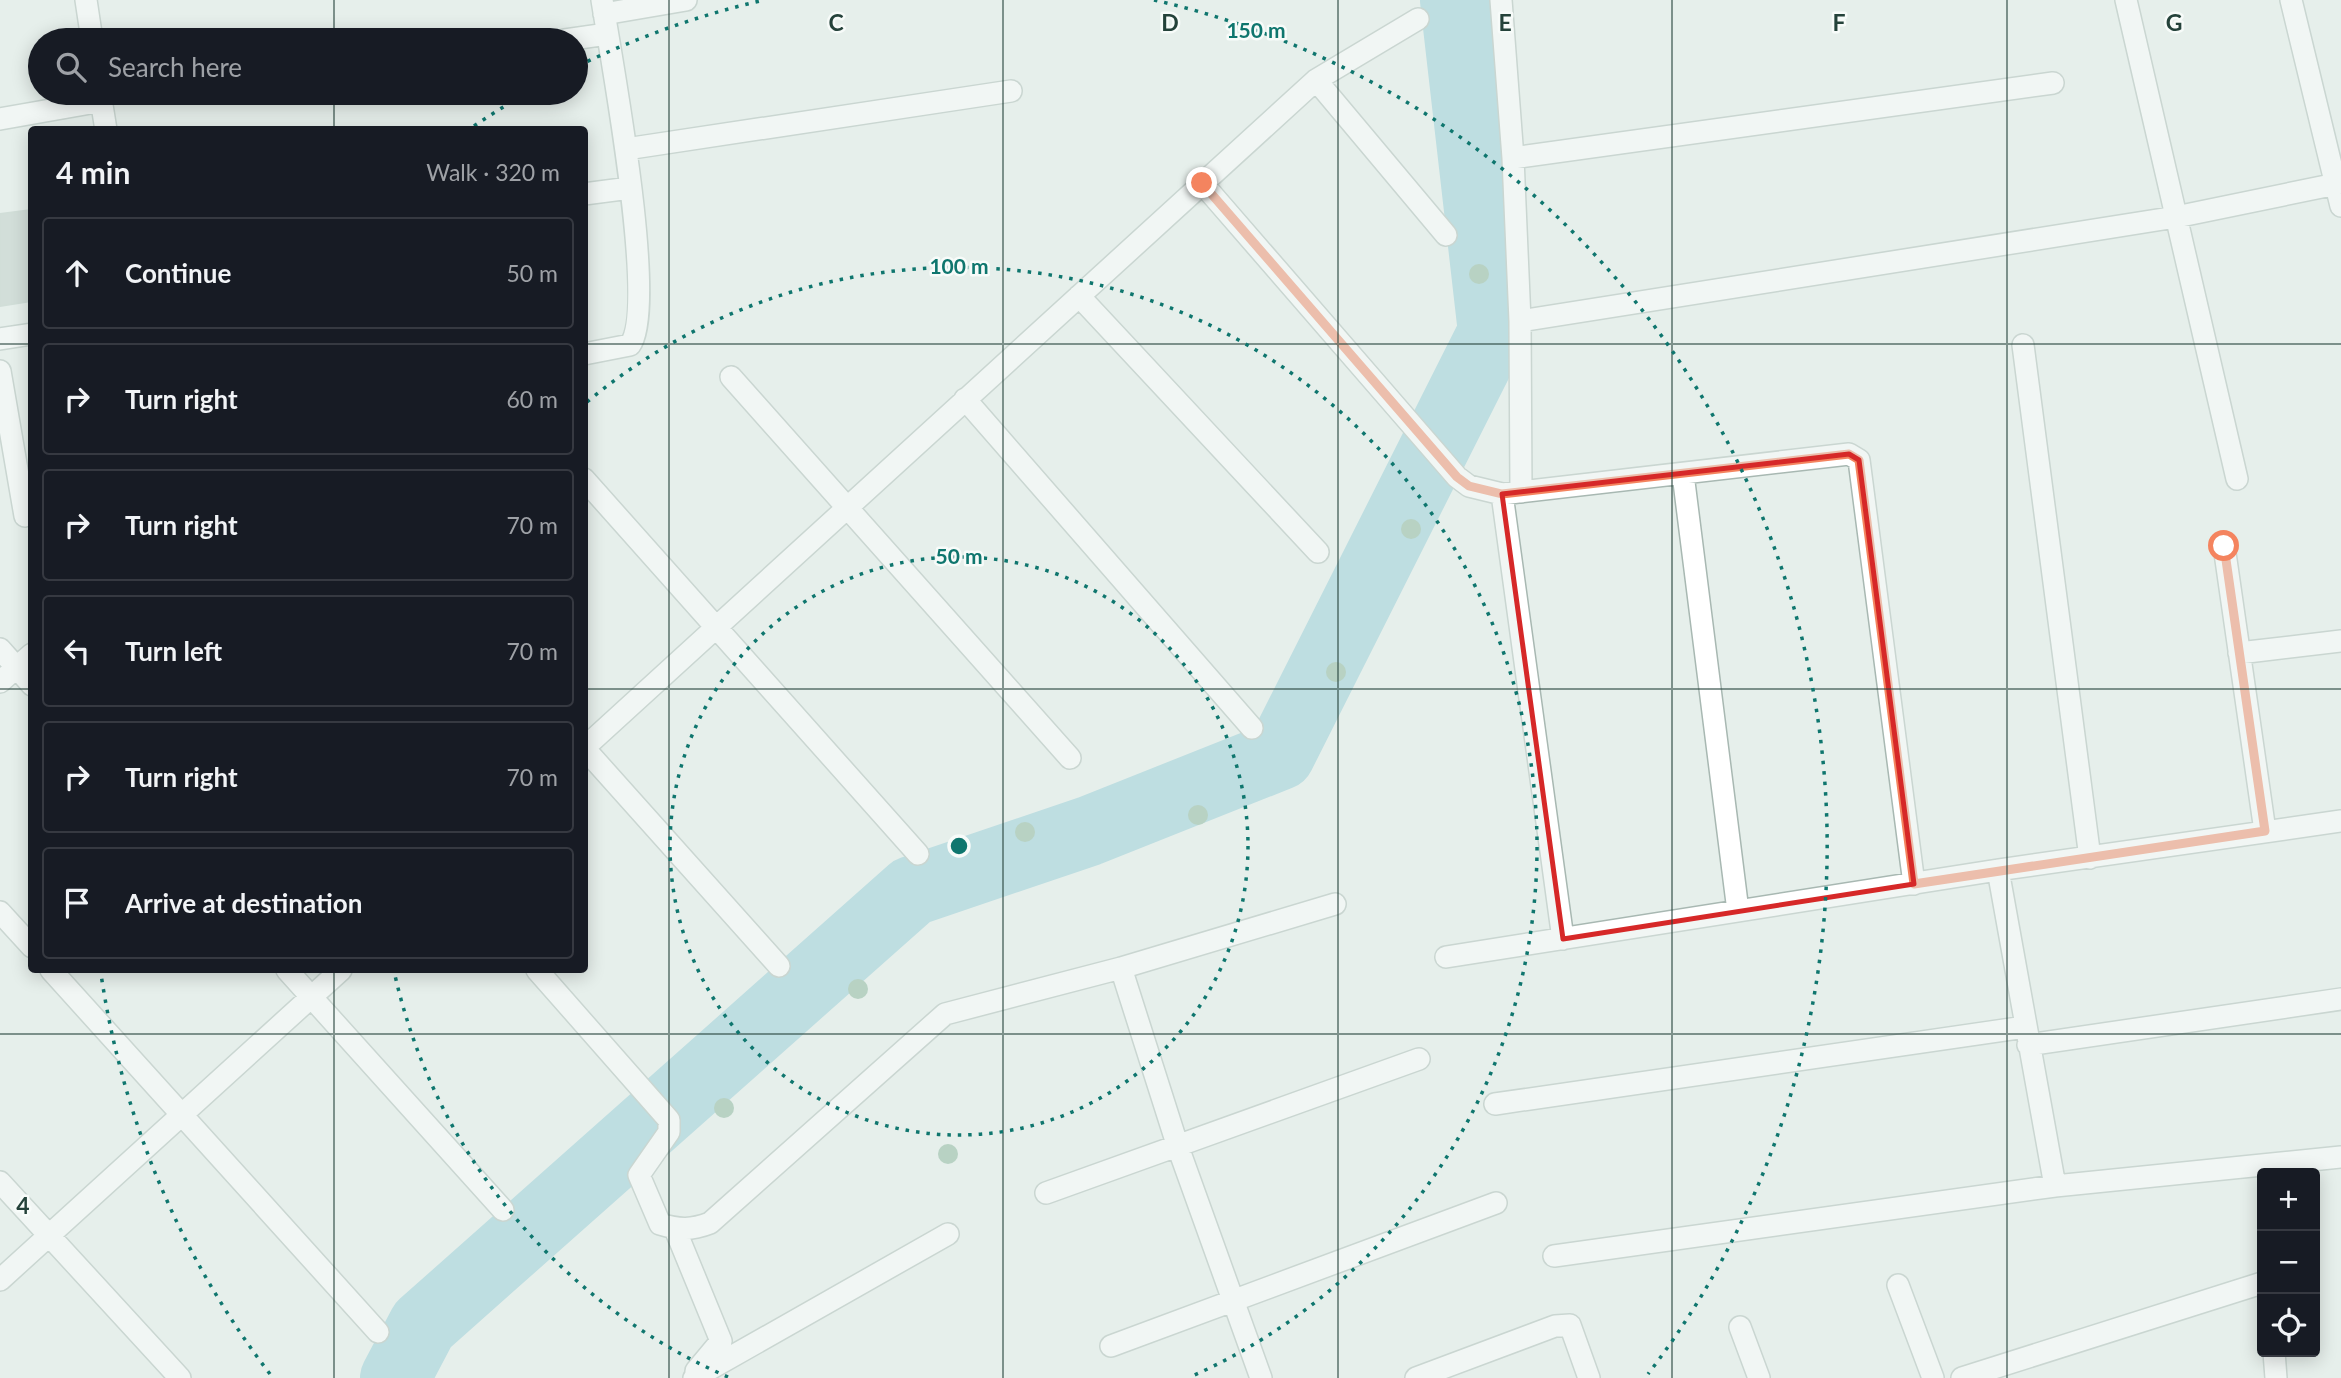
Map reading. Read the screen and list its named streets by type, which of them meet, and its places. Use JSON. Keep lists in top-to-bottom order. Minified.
{"page":{"search":"Search here","heading":["4 min","Walk · 320 m"],"list":[["Continue","50 m"],["Turn right","60 m"],["Turn right","70 m"],["Turn left","70 m"],["Turn right","70 m"],"Arrive at destination"],"map_buttons":["+","−"]},"grid":{"columns":["C","D","E","F","G"],"rows":["4"]},"rings":["150 m","100 m","50 m"]}
